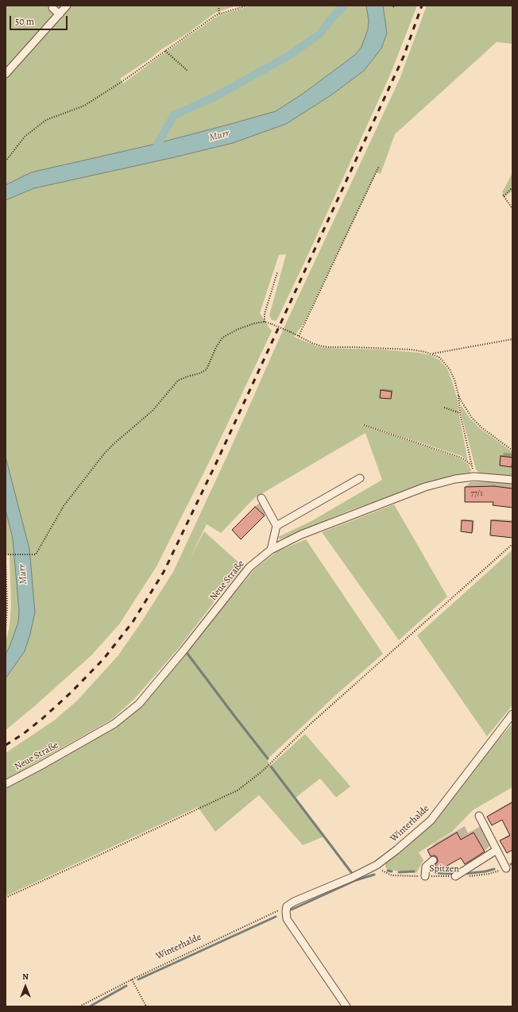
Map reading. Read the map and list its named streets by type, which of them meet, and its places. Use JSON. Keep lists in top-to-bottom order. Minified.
{"streets":{"street":["Neue Straße","Winterhalde"],"path":["Spitzen"]},"crossings":[["Winterhalde","Spitzen"]],"water":["Murr"],"house_numbers":["77/1"],"scale_bar":"50 m","north":"top"}
